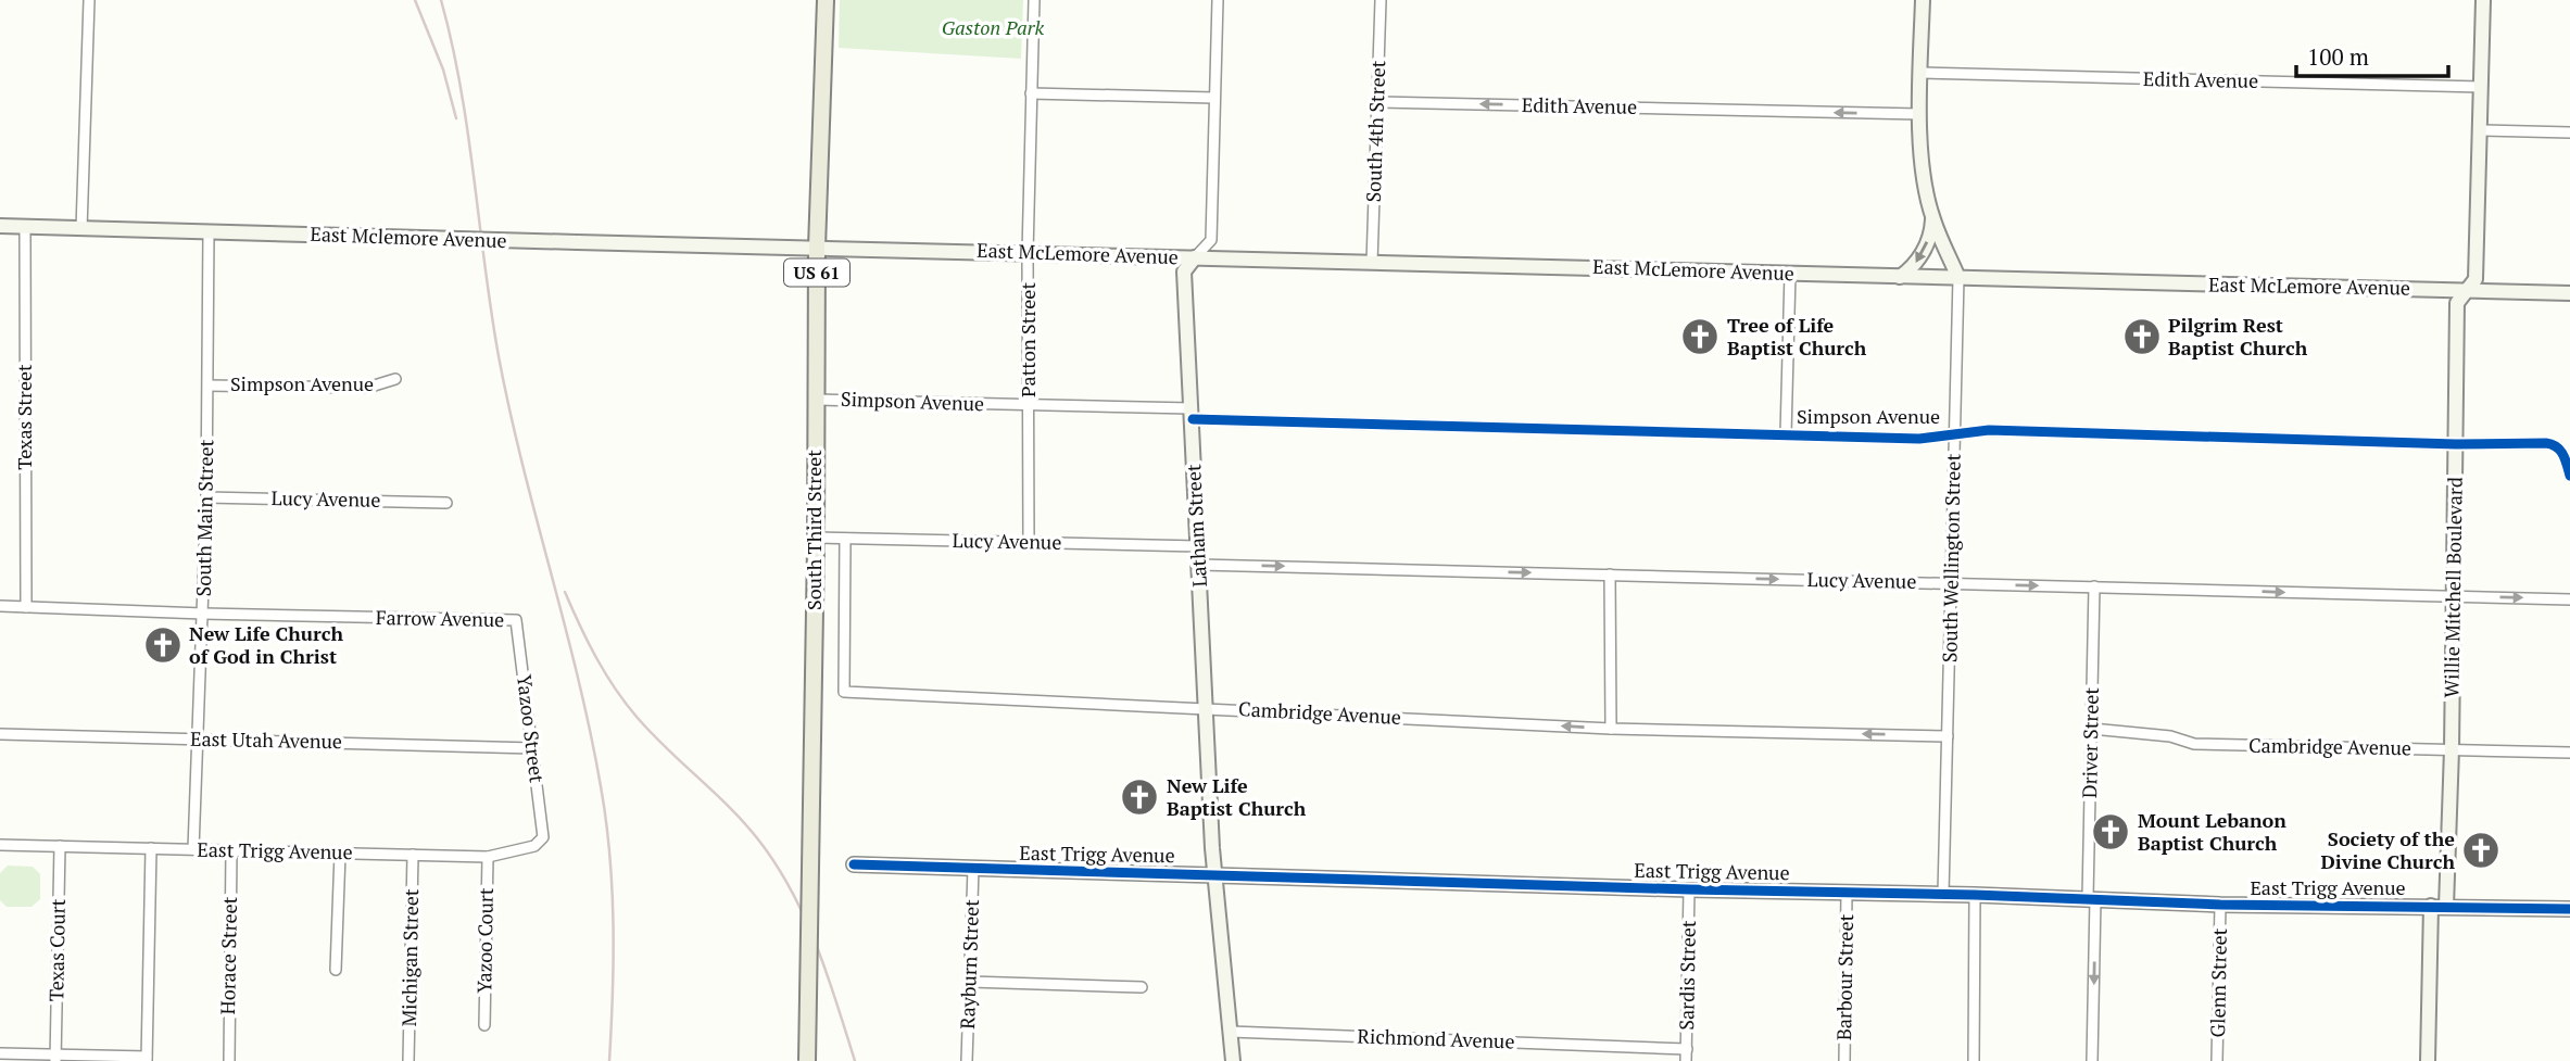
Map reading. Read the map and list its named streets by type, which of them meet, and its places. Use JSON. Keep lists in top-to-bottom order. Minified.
{"streets":{"main road":["US 61","South Third Street"],"street":["Edith Avenue","South 4th Street","East Mclemore Avenue","East McLemore Avenue","Patton Street","Simpson Avenue","Texas Street","Lucy Avenue","South Main Street","Latham Street","South Wellington Street","Willie Mitchell Boulevard","Farrow Avenue","Cambridge Avenue","Yazoo Street","East Utah Avenue","Driver Street","East Trigg Avenue","Yazoo Court","Texas Court","Horace Street","Michigan Street","Rayburn Street","Sardis Street","Barbour Street","Glenn Street","Richmond Avenue"]},"crossings":[["Edith Avenue","South 4th Street"],["Edith Avenue","South Wellington Street"],["Edith Avenue","Willie Mitchell Boulevard"],["South 4th Street","East McLemore Avenue"],["East Mclemore Avenue","East McLemore Avenue"],["East Mclemore Avenue","Texas Street"],["East Mclemore Avenue","South Main Street"],["East Mclemore Avenue","South Third Street"],["East McLemore Avenue","Patton Street"],["East McLemore Avenue","Latham Street"],["East McLemore Avenue","South Third Street"],["East McLemore Avenue","South Wellington Street"],["East McLemore Avenue","Willie Mitchell Boulevard"],["Patton Street","Simpson Avenue"],["Patton Street","Lucy Avenue"],["Simpson Avenue","South Main Street"],["Simpson Avenue","Latham Street"],["Simpson Avenue","South Third Street"],["Simpson Avenue","South Wellington Street"],["Simpson Avenue","Willie Mitchell Boulevard"],["Texas Street","Farrow Avenue"],["Lucy Avenue","South Main Street"],["Lucy Avenue","Latham Street"],["Lucy Avenue","South Third Street"],["Lucy Avenue","South Wellington Street"],["Lucy Avenue","Willie Mitchell Boulevard"],["Lucy Avenue","Cambridge Avenue"],["Lucy Avenue","Driver Street"],["South Main Street","Farrow Avenue"],["South Main Street","East Utah Avenue"],["South Main Street","East Trigg Avenue"],["Latham Street","Cambridge Avenue"],["Latham Street","East Trigg Avenue"],["Latham Street","Richmond Avenue"],["South Wellington Street","Cambridge Avenue"],["South Wellington Street","East Trigg Avenue"],["Willie Mitchell Boulevard","Cambridge Avenue"],["Willie Mitchell Boulevard","East Trigg Avenue"],["Farrow Avenue","Yazoo Street"],["Cambridge Avenue","Driver Street"],["Yazoo Street","East Utah Avenue"],["Yazoo Street","East Trigg Avenue"],["Driver Street","East Trigg Avenue"],["East Trigg Avenue","Yazoo Court"],["East Trigg Avenue","Texas Court"],["East Trigg Avenue","Horace Street"],["East Trigg Avenue","Michigan Street"],["East Trigg Avenue","Rayburn Street"],["East Trigg Avenue","Sardis Street"],["East Trigg Avenue","Barbour Street"],["East Trigg Avenue","Glenn Street"],["Sardis Street","Richmond Avenue"]],"one_way":["Edith Avenue","Lucy Avenue","Cambridge Avenue"],"parks":["Gaston Park"],"places":{"church":["Tree of Life Baptist Church","Pilgrim Rest Baptist Church","New Life Church of God in Christ","New Life Baptist Church","Mount Lebanon Baptist Church","Society of the Divine Church"]},"scale_bar":"100 m"}
